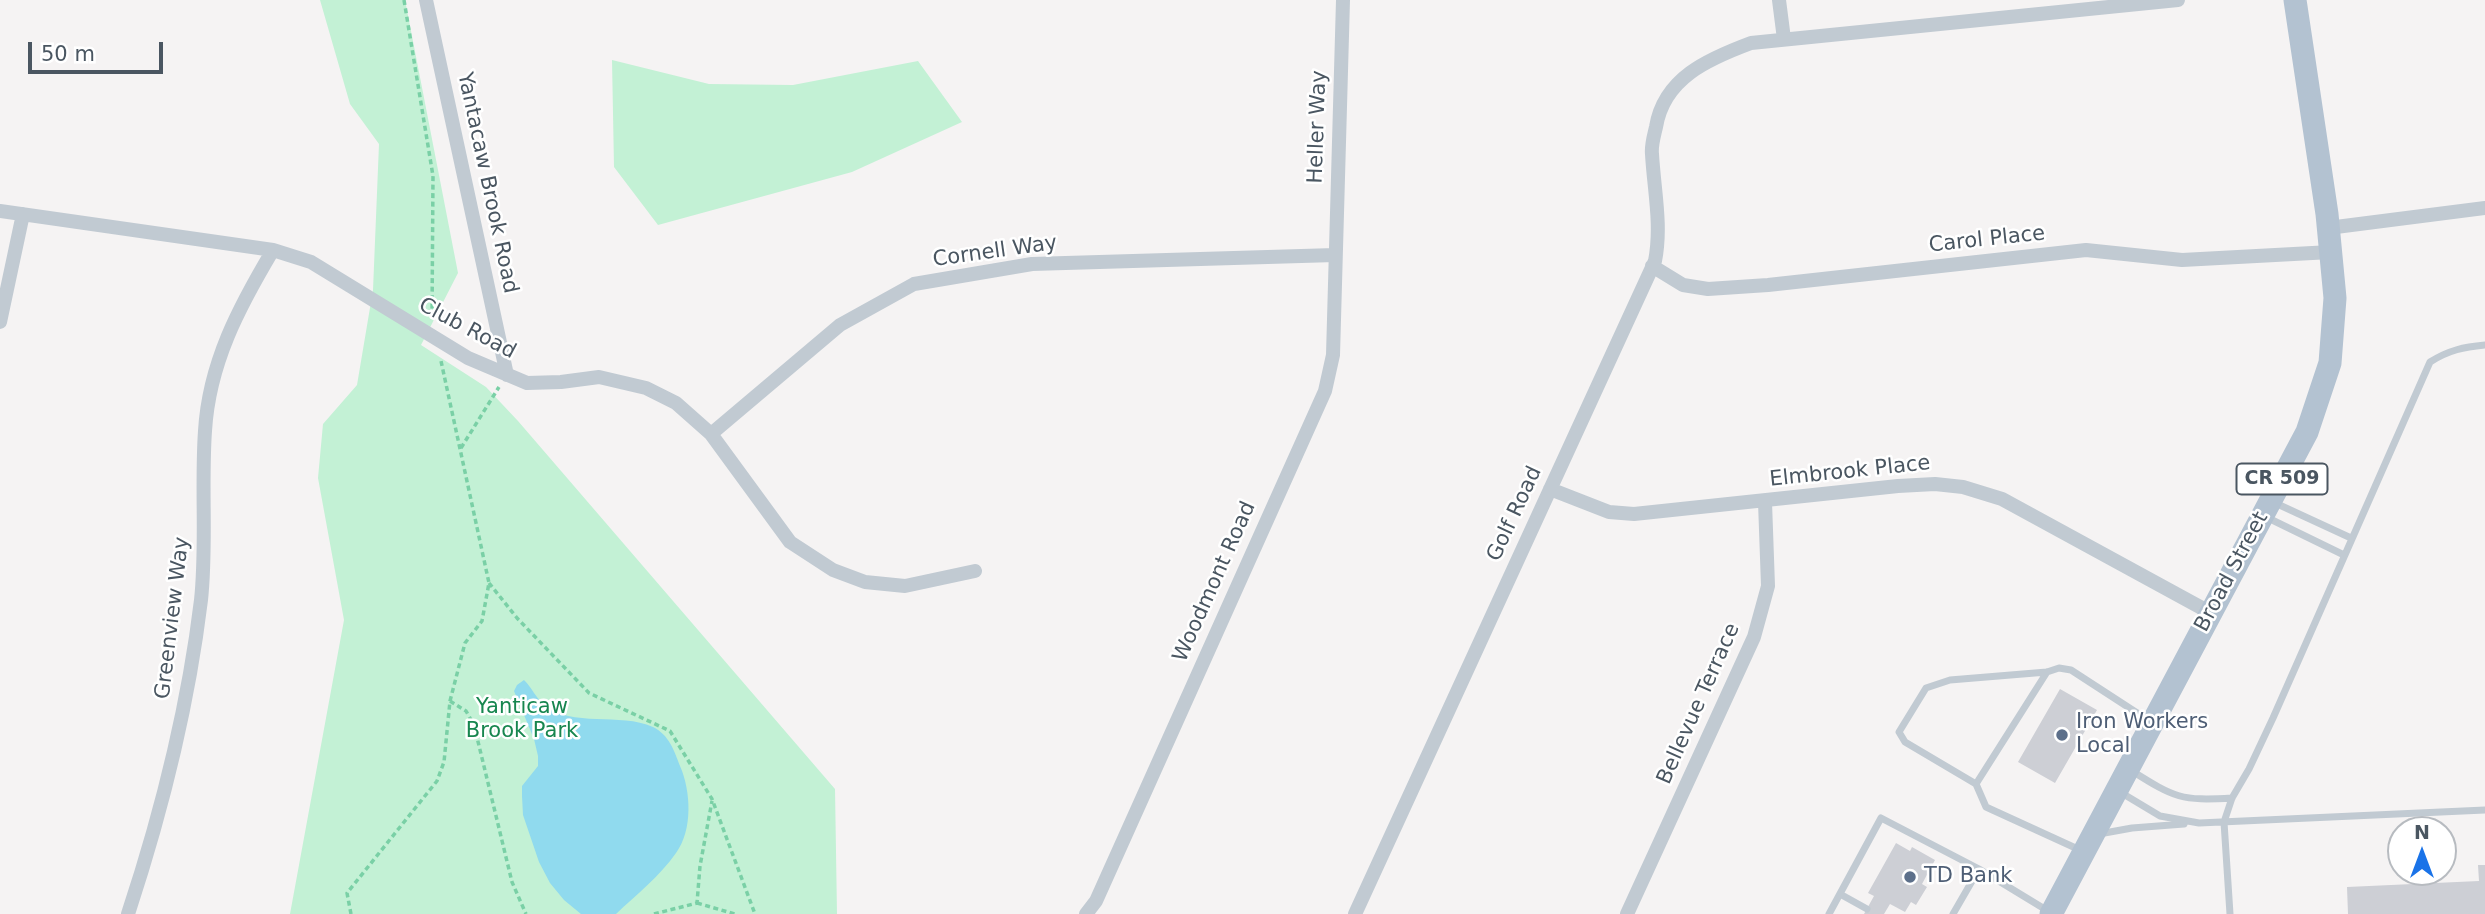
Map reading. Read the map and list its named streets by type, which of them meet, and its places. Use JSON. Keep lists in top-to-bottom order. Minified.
{"streets":{"main road":["CR 509","Broad Street"],"street":["Heller Way","Yantacaw Brook Road","Carol Place","Cornell Way","Club Road","Elmbrook Place","Golf Road","Woodmont Road","Greenview Way","Bellevue Terrace"]},"crossings":[["Heller Way","Cornell Way"],["Heller Way","Woodmont Road"],["Yantacaw Brook Road","Club Road"],["Carol Place","Golf Road"],["Carol Place","Broad Street"],["Cornell Way","Club Road"],["Cornell Way","Woodmont Road"],["Club Road","Greenview Way"],["Elmbrook Place","Golf Road"],["Elmbrook Place","Broad Street"],["Elmbrook Place","Bellevue Terrace"]],"parks":["Yanticaw Brook Park"],"places":["Iron Workers Local","TD Bank"],"scale_bar":"50 m","north":"top"}
